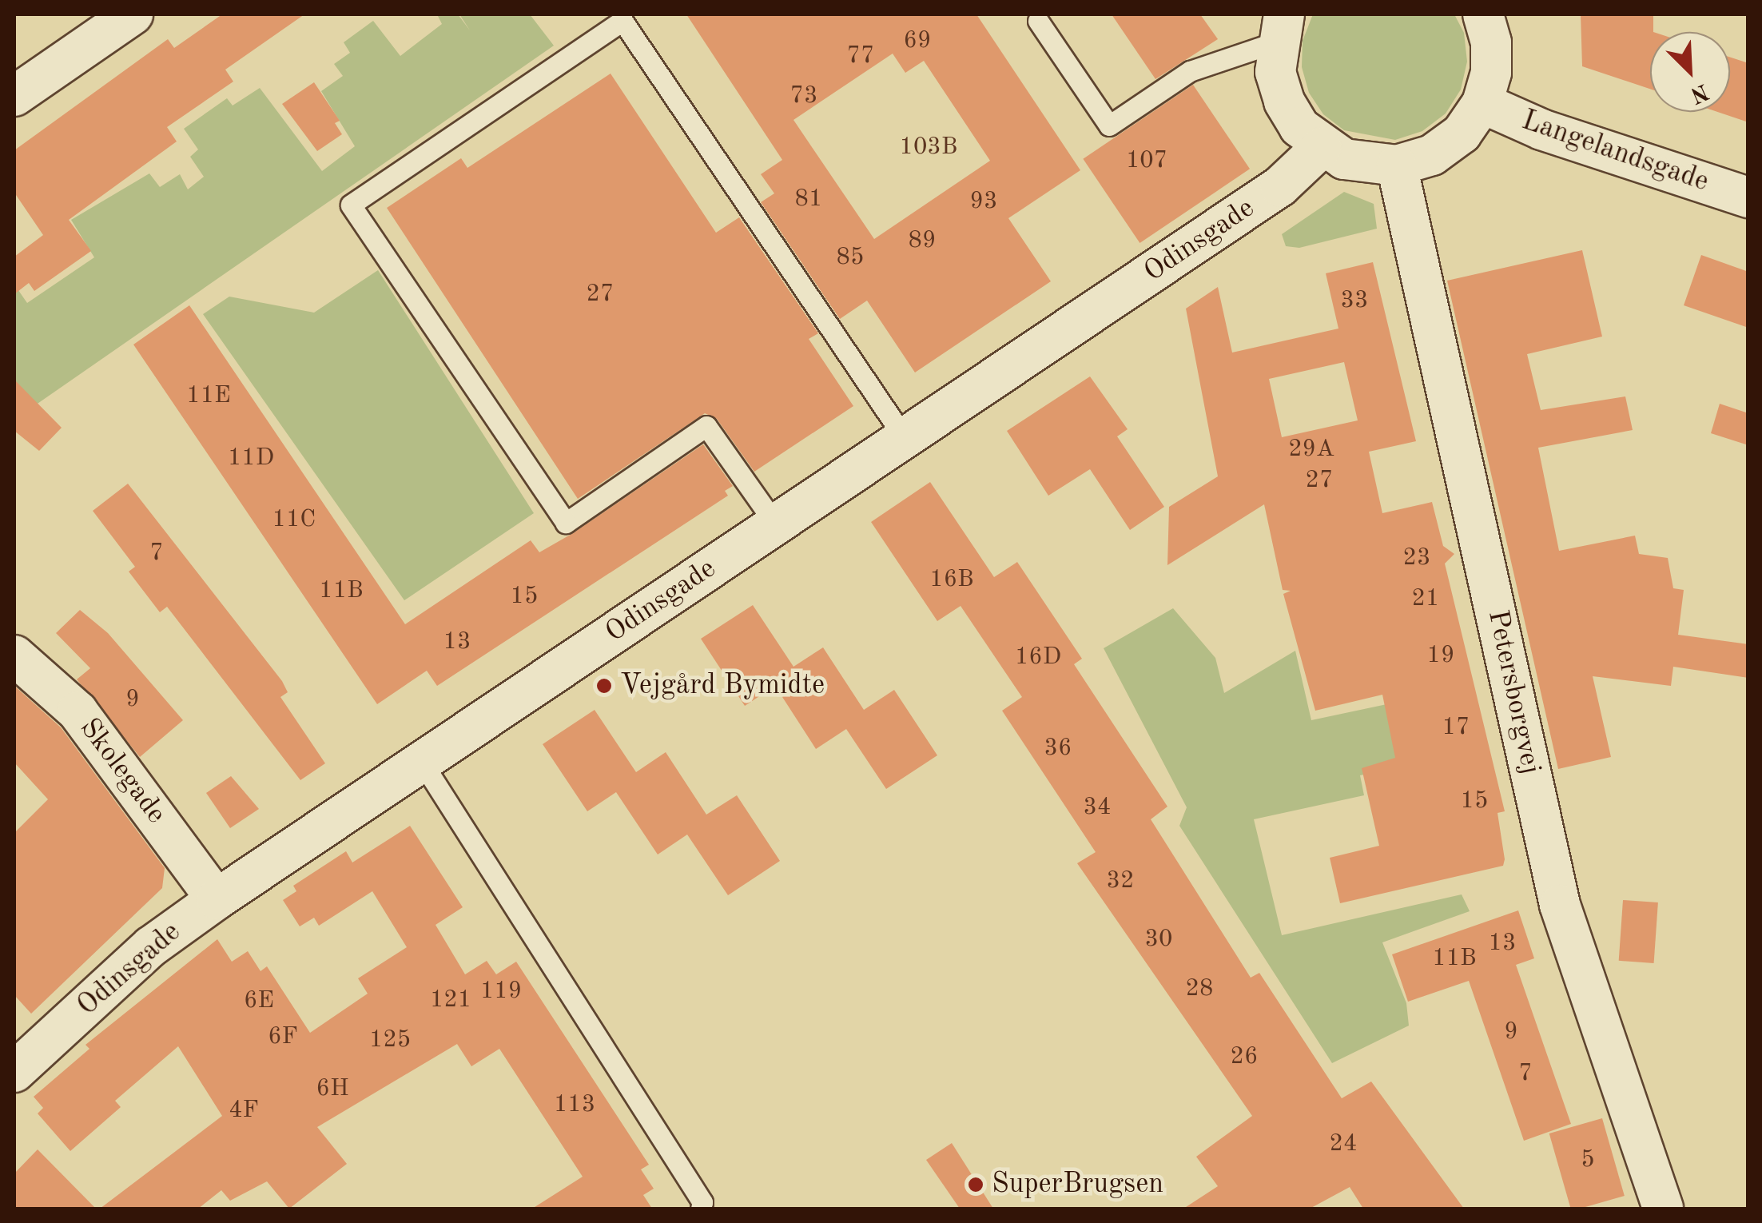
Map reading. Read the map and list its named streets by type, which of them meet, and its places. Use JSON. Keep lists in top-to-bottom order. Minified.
{"streets":{"street":["Langelandsgade","Odinsgade","Petersborgvej","Skolegade"]},"crossings":[["Odinsgade","Skolegade"]],"places":["Vejgård Bymidte","SuperBrugsen"],"house_numbers":["69","77","73","103B","107","81","93","89","85","27","33","11E","29A","11D","27","11C","7","23","16B","11B","15","21","13","19","16D","9","17","36","15","34","32","30","13","11B","28","119","121","6E","9","6F","125","26","7","6H","113","4F","24","5"],"north":"bottom right"}
